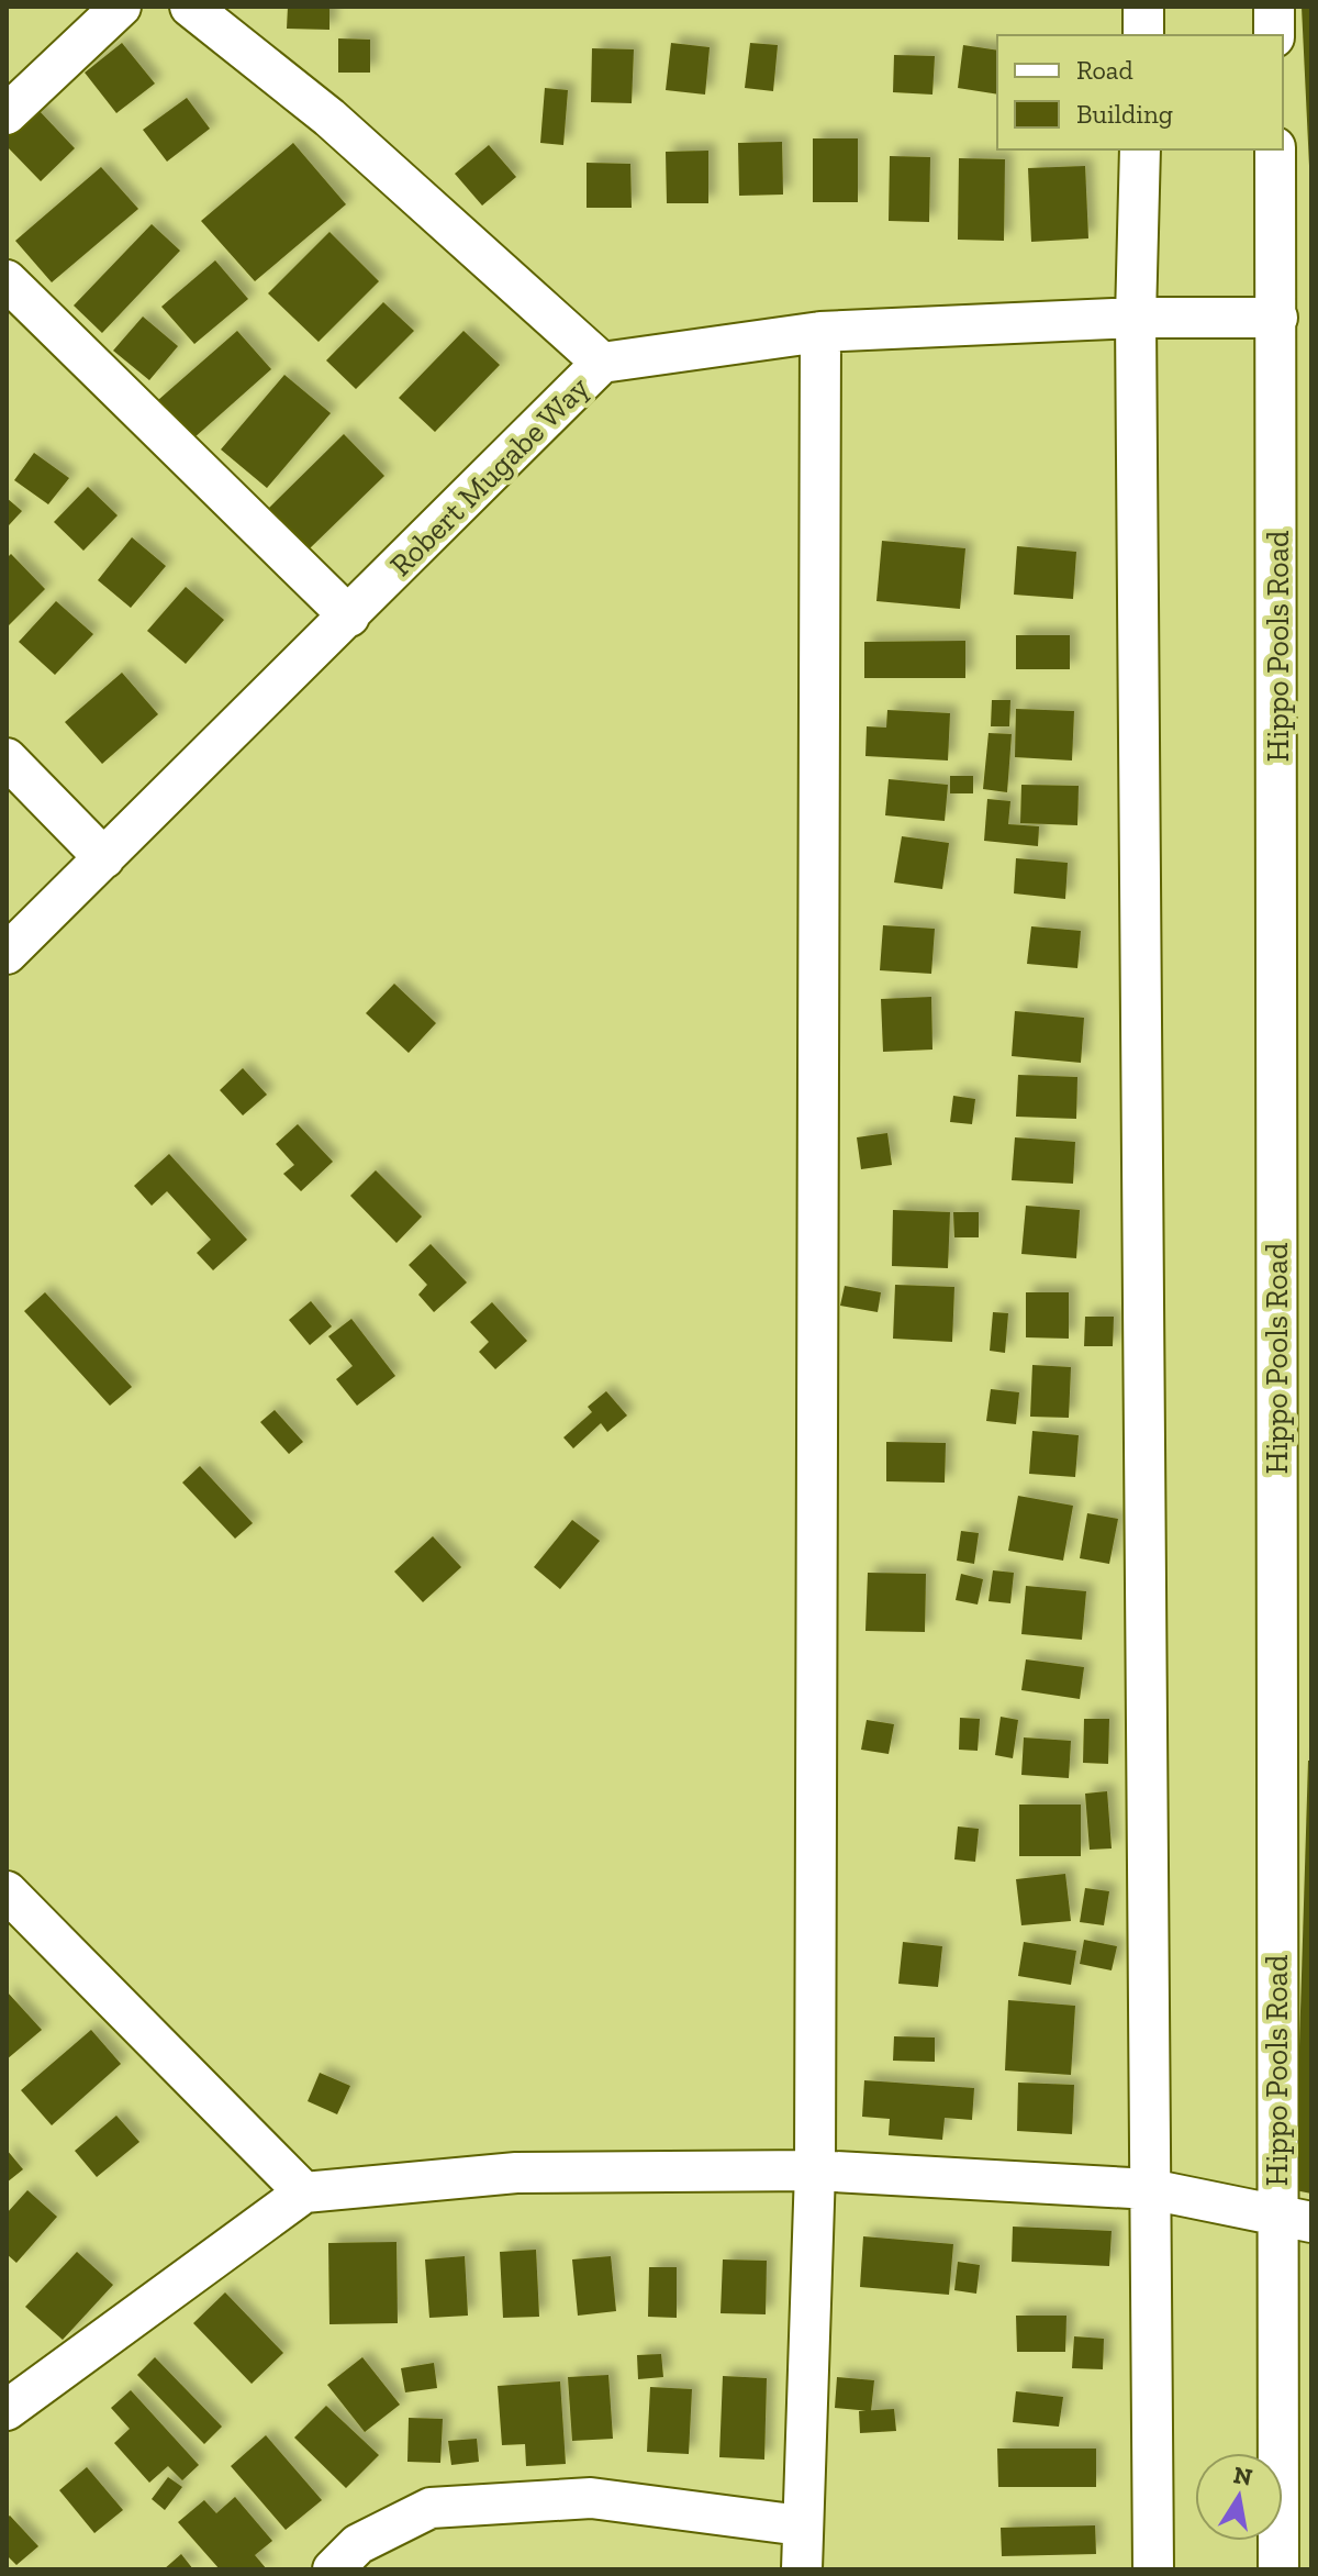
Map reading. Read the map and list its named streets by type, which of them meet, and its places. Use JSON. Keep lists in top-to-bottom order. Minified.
{"streets":{"street":["Robert Mugabe Way","Hippo Pools Road"]},"crossings":[["Robert Mugabe Way","Hippo Pools Road"]],"legend":["Road","Building"],"north":"top"}
